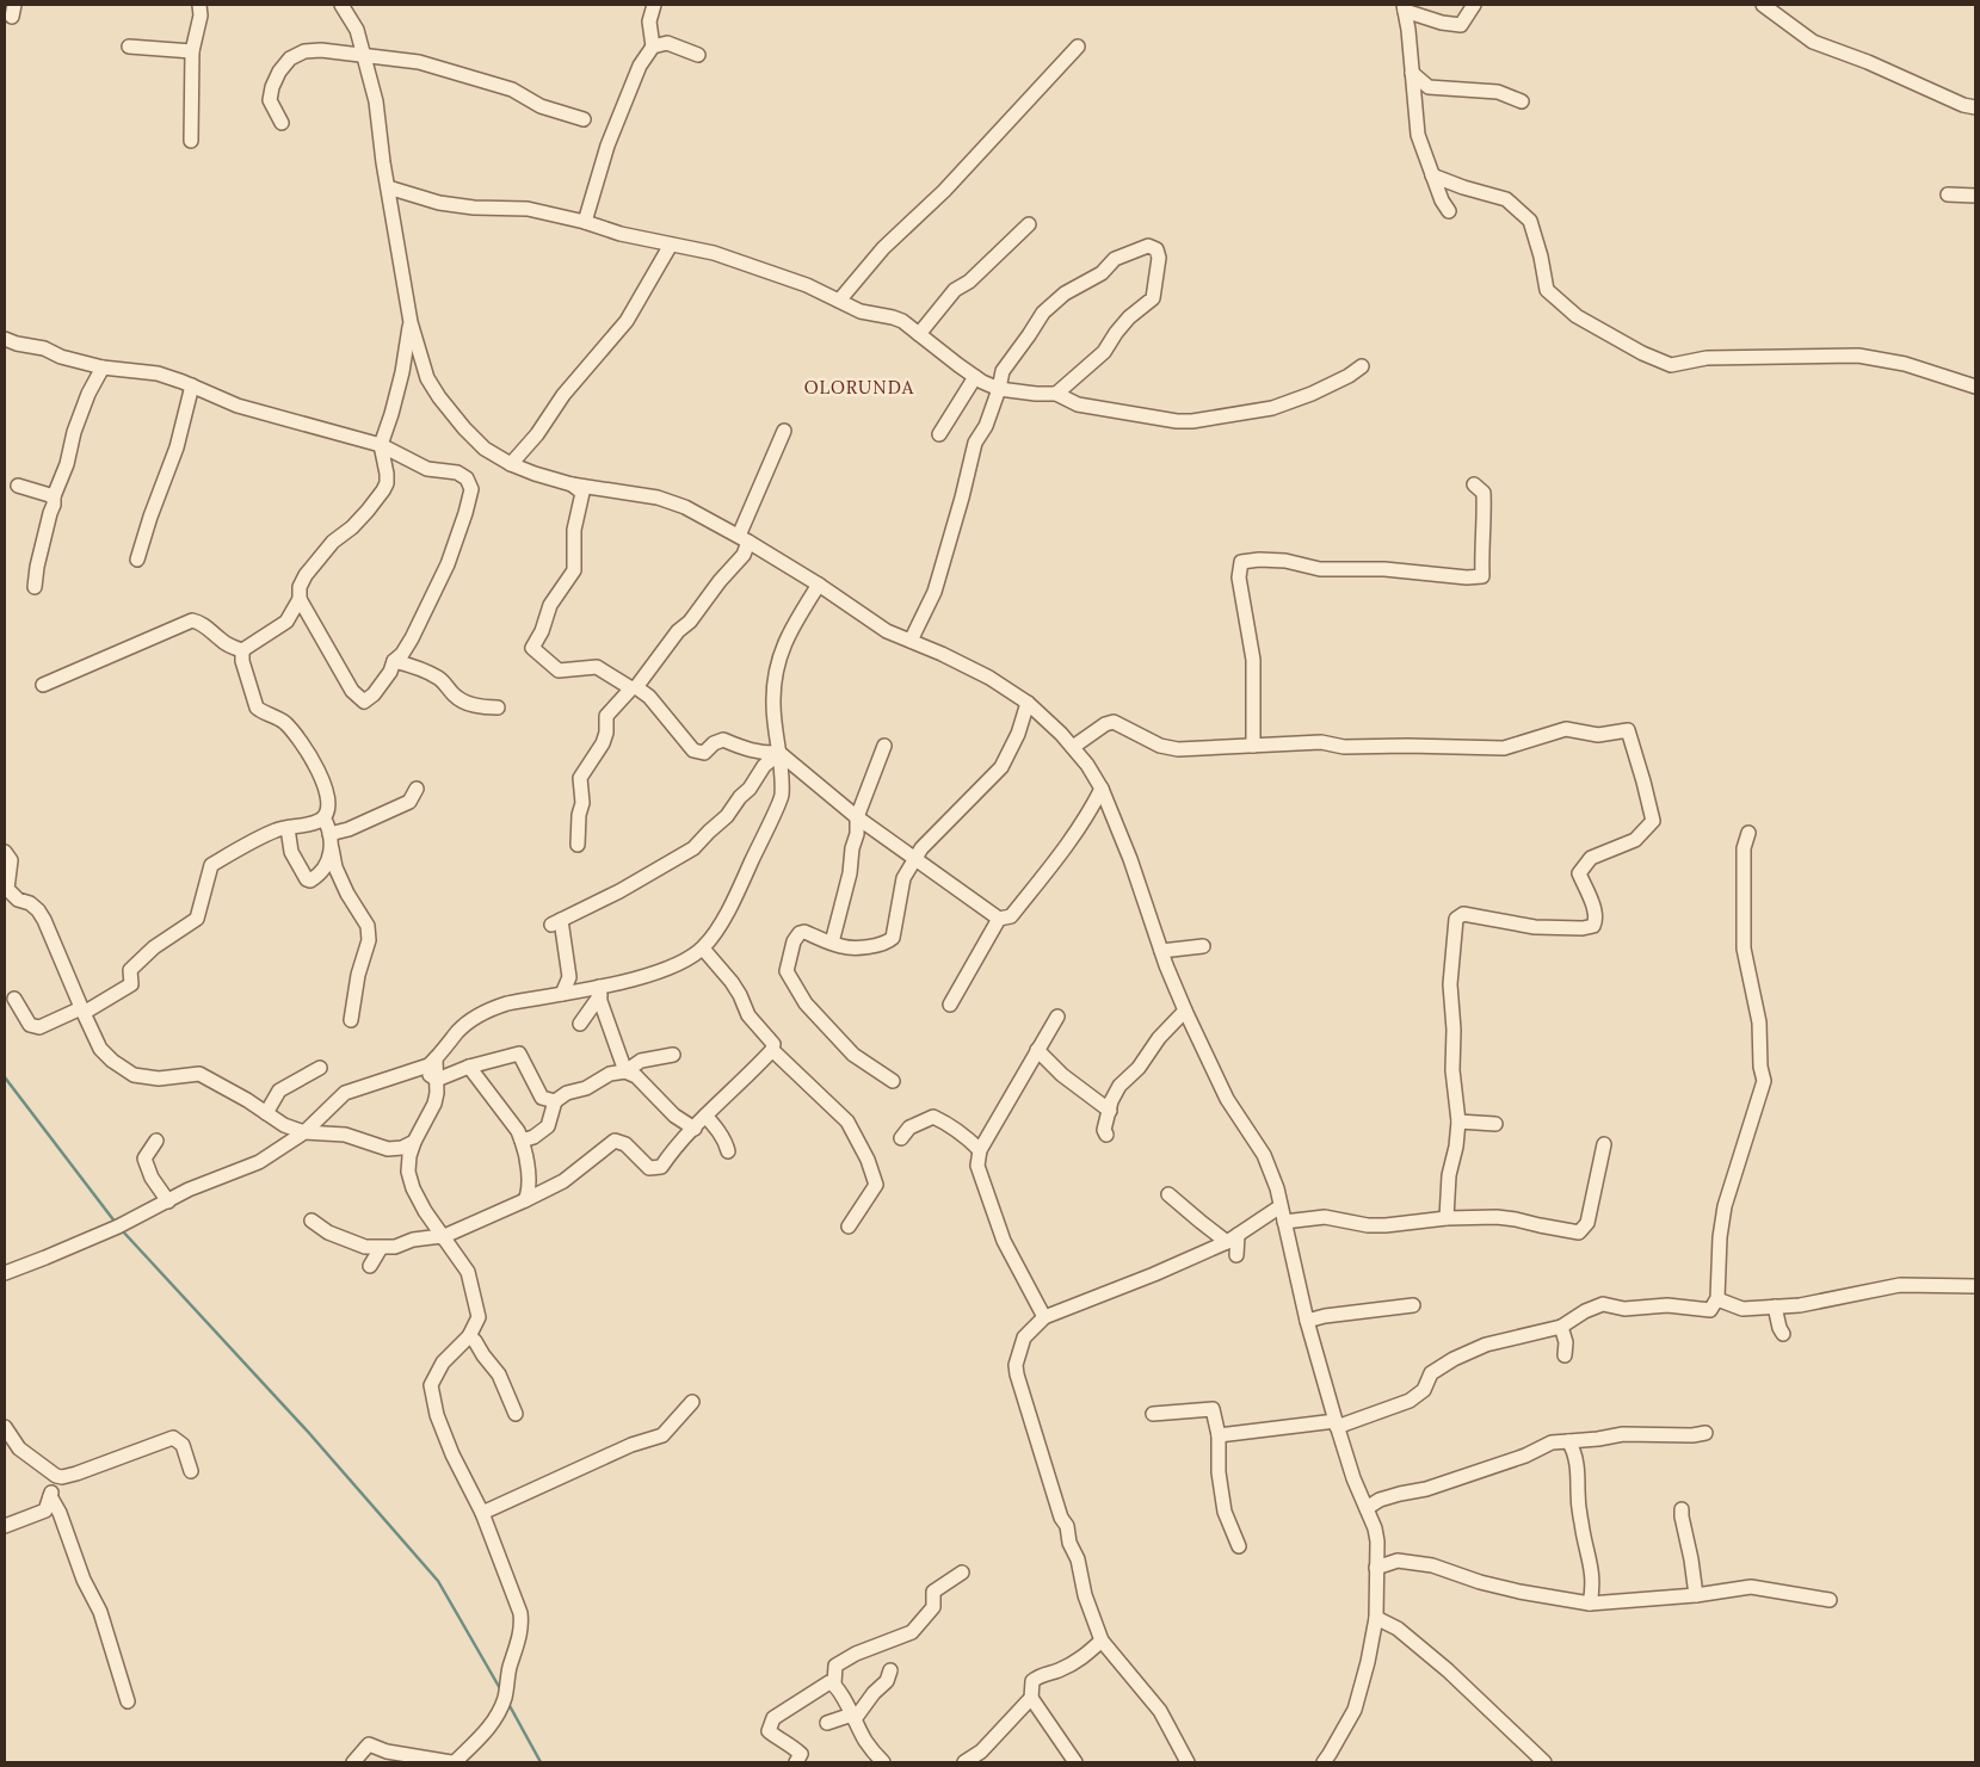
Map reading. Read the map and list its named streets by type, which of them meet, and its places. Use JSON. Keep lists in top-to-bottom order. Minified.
{"districts":["OLORUNDA"]}
